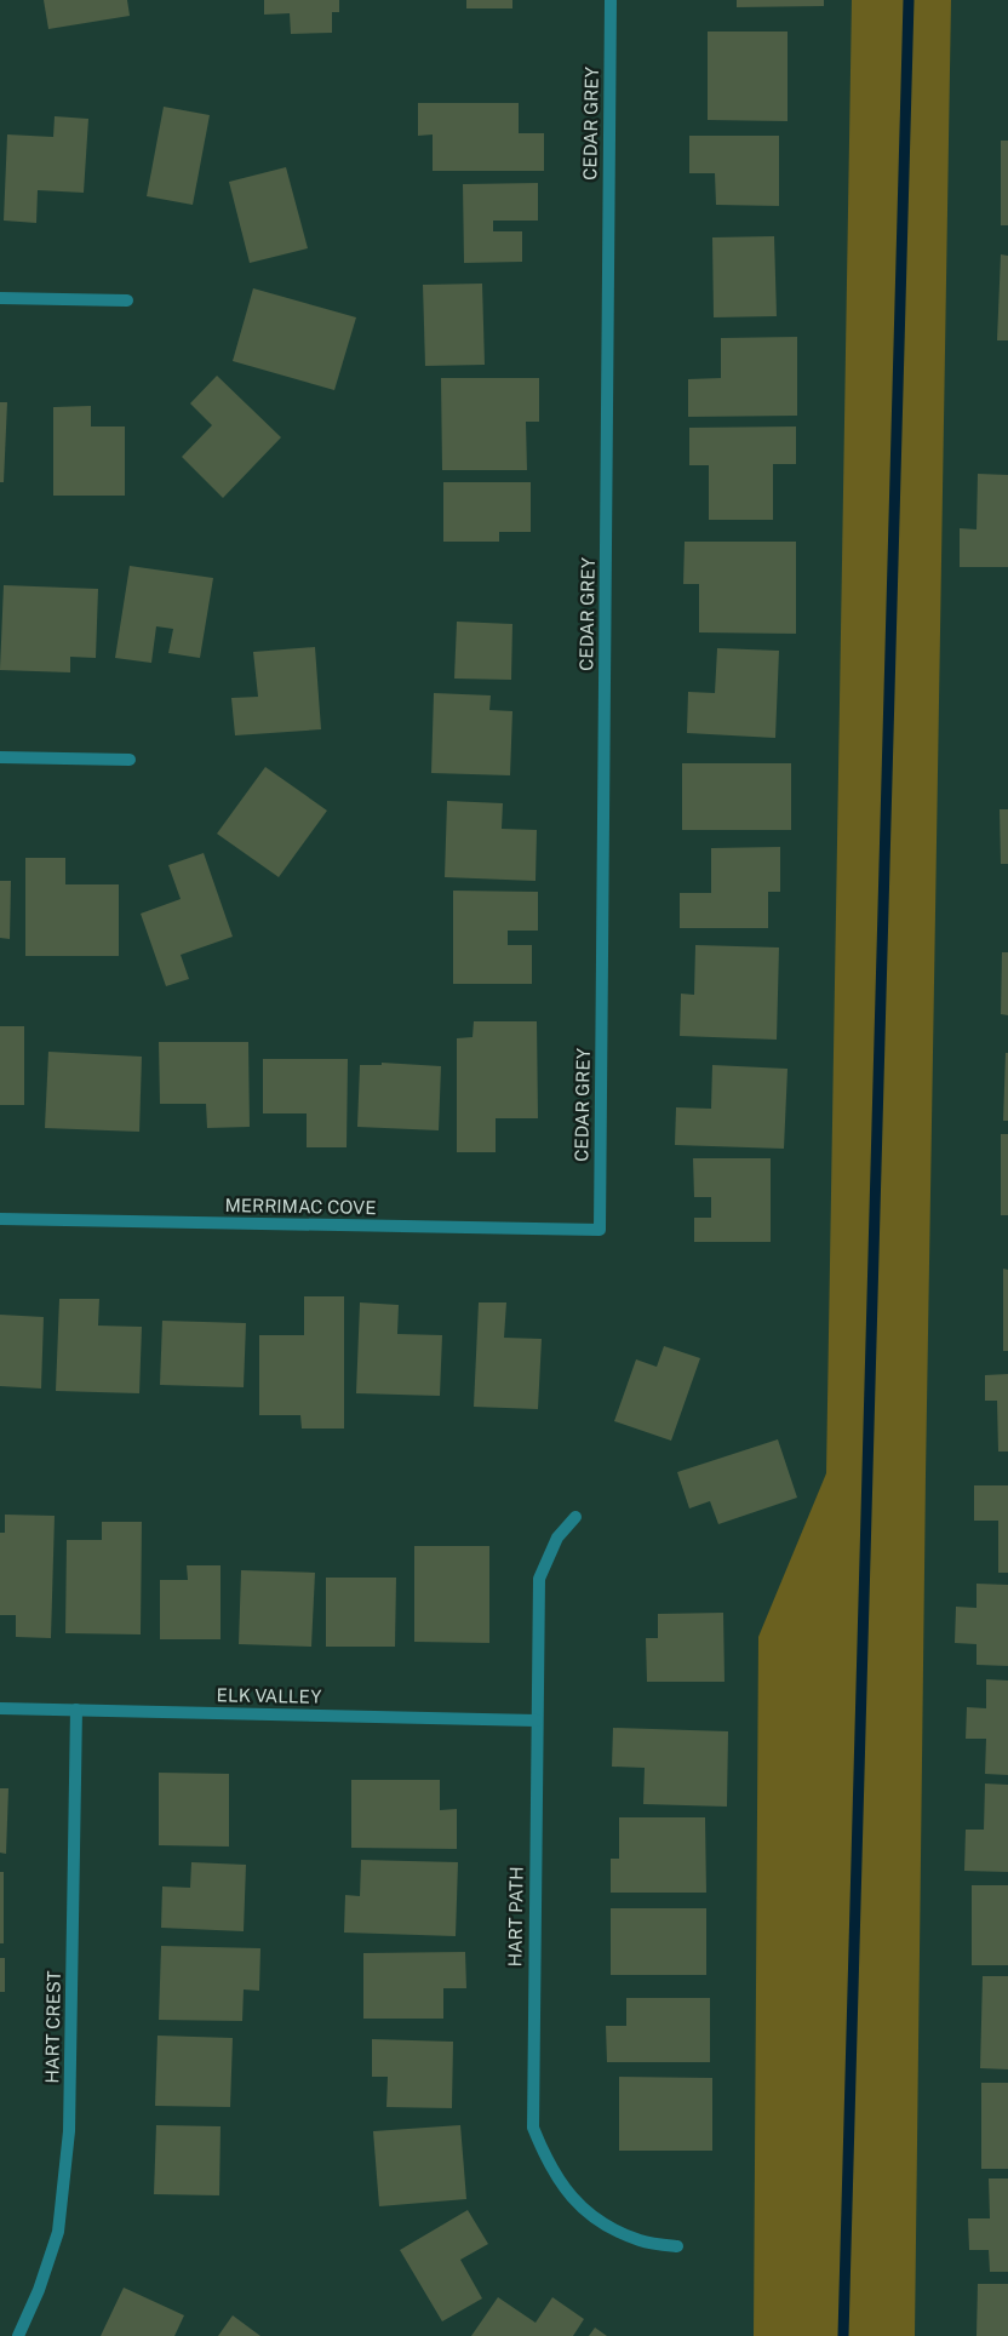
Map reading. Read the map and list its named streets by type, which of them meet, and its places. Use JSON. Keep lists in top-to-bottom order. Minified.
{"streets":{"street":["CEDAR GREY","MERRIMAC COVE","ELK VALLEY","HART PATH","HART CREST"]},"crossings":[["CEDAR GREY","MERRIMAC COVE"],["ELK VALLEY","HART PATH"],["ELK VALLEY","HART CREST"]]}
